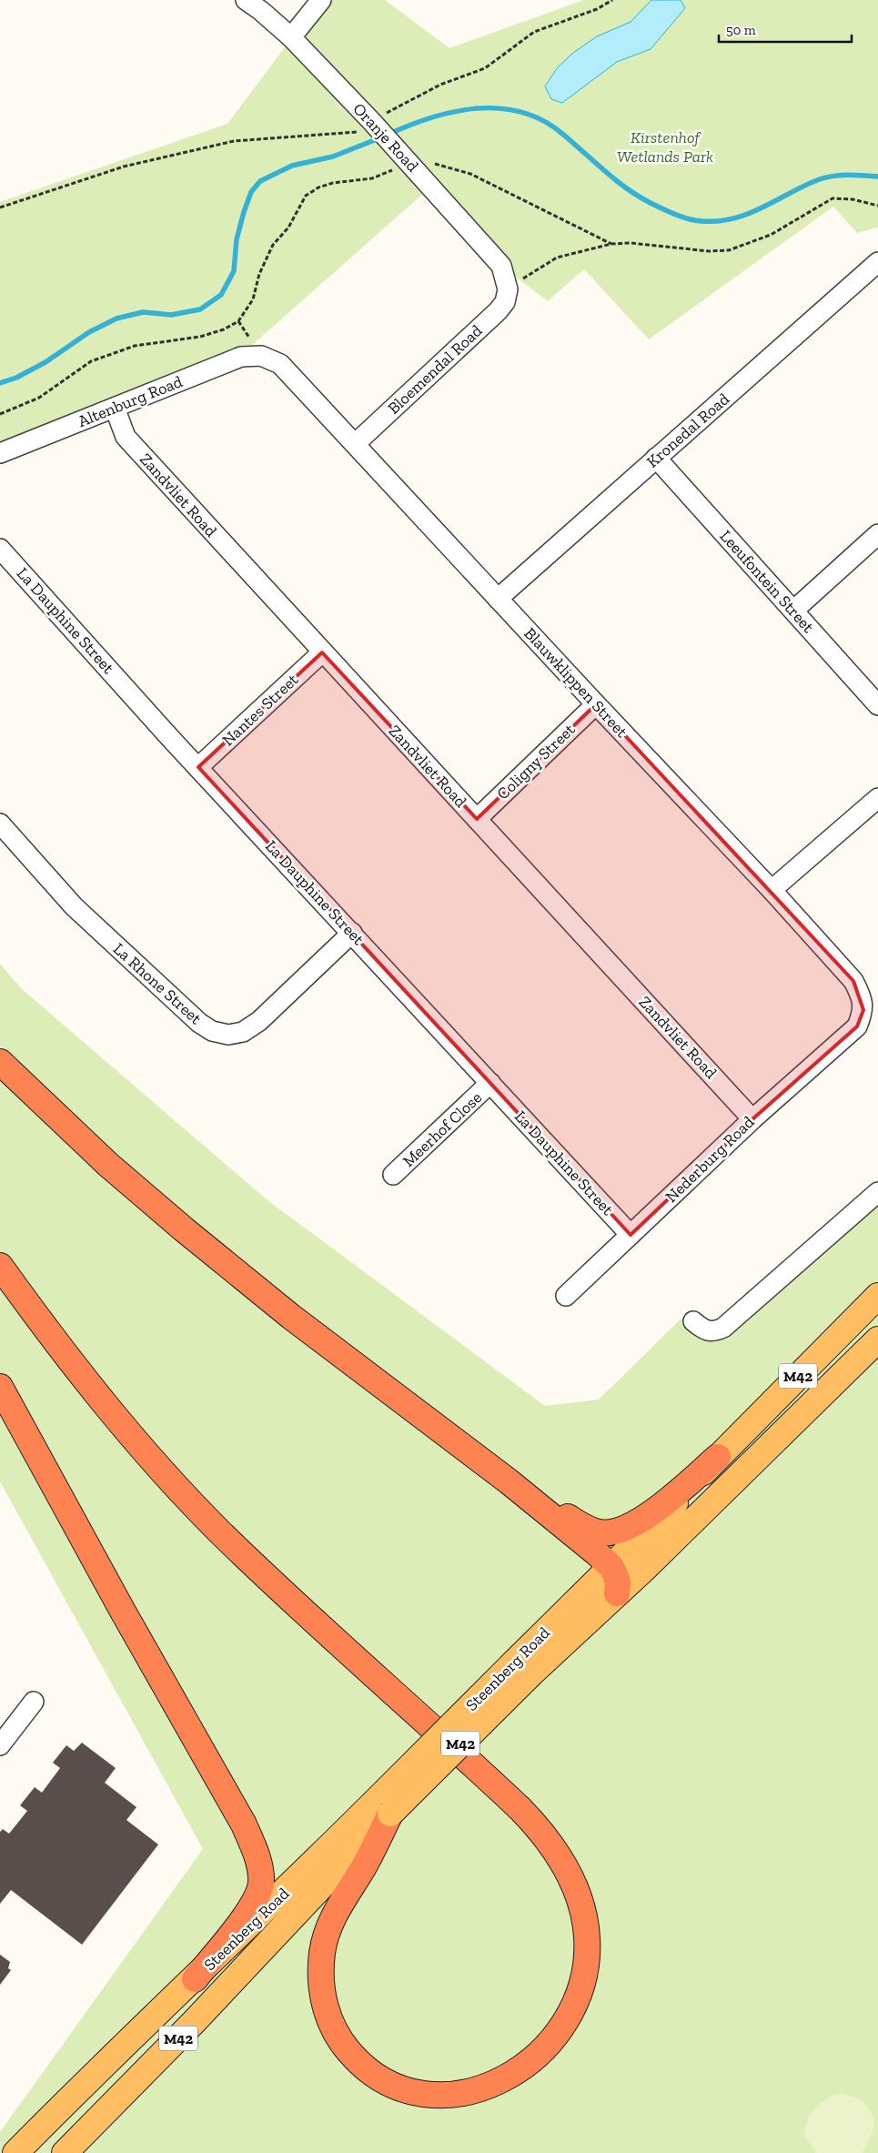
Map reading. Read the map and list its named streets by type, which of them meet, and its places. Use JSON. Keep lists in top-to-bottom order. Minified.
{"streets":{"main road":["M42","Steenberg Road"],"street":["Oranje Road","Bloemendal Road","Altenburg Road","Kronedal Road","Zandvliet Road","Leeufontein Street","La Dauphine Street","Blauwklippen Street","Nantes Street","Coligny Street","La Rhone Street","Meerhof Close","Nederburg Road"]},"crossings":[["Oranje Road","Bloemendal Road"],["Bloemendal Road","Blauwklippen Street"],["Altenburg Road","Zandvliet Road"],["Altenburg Road","Blauwklippen Street"],["Kronedal Road","Leeufontein Street"],["Kronedal Road","Blauwklippen Street"],["Zandvliet Road","Nantes Street"],["Zandvliet Road","Coligny Street"],["Zandvliet Road","Nederburg Road"],["La Dauphine Street","Nantes Street"],["La Dauphine Street","La Rhone Street"],["La Dauphine Street","Meerhof Close"],["La Dauphine Street","Nederburg Road"],["Blauwklippen Street","Coligny Street"],["Blauwklippen Street","Nederburg Road"]],"parks":["Kirstenhof Wetlands Park"],"scale_bar":"50 m"}
